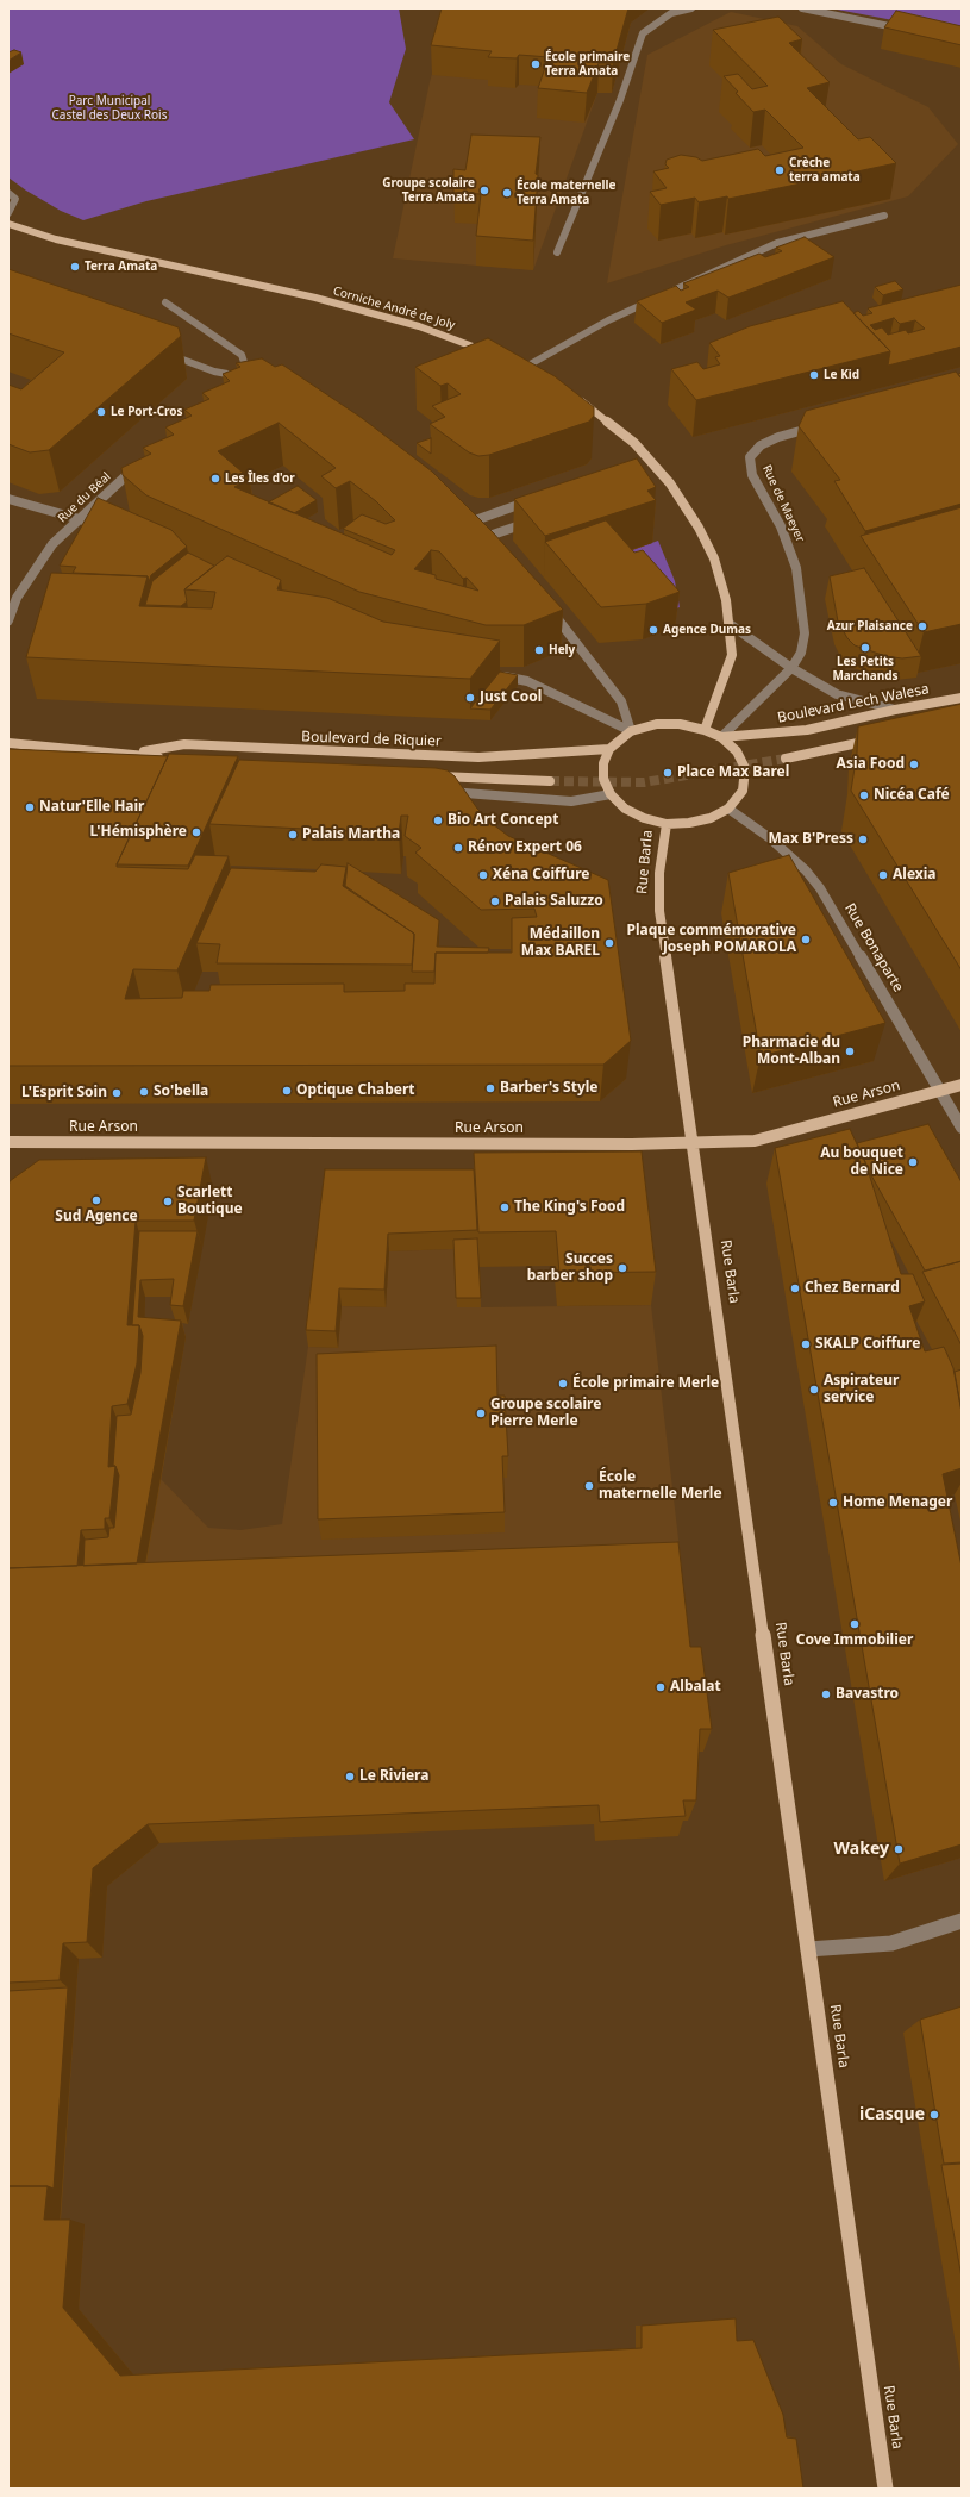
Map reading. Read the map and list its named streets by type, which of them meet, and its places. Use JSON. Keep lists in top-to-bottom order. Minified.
{"streets":{"main road":["Corniche André de Joly","Boulevard Lech Walesa","Boulevard de Riquier","Rue Barla","Rue Arson"],"street":["Rue du Béal","Rue de Maeyer","Rue Bonaparte"]},"crossings":[["Rue de Maeyer","Boulevard Lech Walesa"],["Rue de Maeyer","Boulevard de Riquier"],["Rue de Maeyer","Rue Barla"],["Rue de Maeyer","Rue Bonaparte"],["Boulevard Lech Walesa","Boulevard de Riquier"],["Boulevard Lech Walesa","Rue Barla"],["Boulevard Lech Walesa","Rue Bonaparte"],["Boulevard de Riquier","Rue Barla"],["Boulevard de Riquier","Rue Bonaparte"],["Rue Barla","Rue Bonaparte"],["Rue Barla","Rue Arson"],["Rue Bonaparte","Rue Arson"]],"parks":["Parc Municipal Castel des Deux Rois"],"places":["École primaire Terra Amata","Crèche terra amata","Groupe scolaire Terra Amata","École maternelle Terra Amata","Terra Amata","Le Kid","Le Port-Cros","Les Îles d'or","Azur Plaisance","Agence Dumas","Les Petits Marchands","Hely","Just Cool","Asia Food","Place Max Barel","Nicéa Café","Natur'Elle Hair","Bio Art Concept","L'Hémisphère","Palais Martha","Max B'Press","Rénov Expert 06","Xéna Coiffure","Alexia","Palais Saluzzo","Plaque commémorative Joseph POMAROLA","Médaillon Max BAREL","Pharmacie du Mont-Alban","Barber's Style","Optique Chabert","So'bella","L'Esprit Soin","Au bouquet de Nice","Sud Agence","Scarlett Boutique","The King's Food","Succes barber shop","Chez Bernard","SKALP Coiffure","École primaire Merle","Aspirateur service","Groupe scolaire Pierre Merle","École maternelle Merle","Home Menager","Cove Immobilier","Albalat","Bavastro","Le Riviera","Wakey","iCasque"]}
